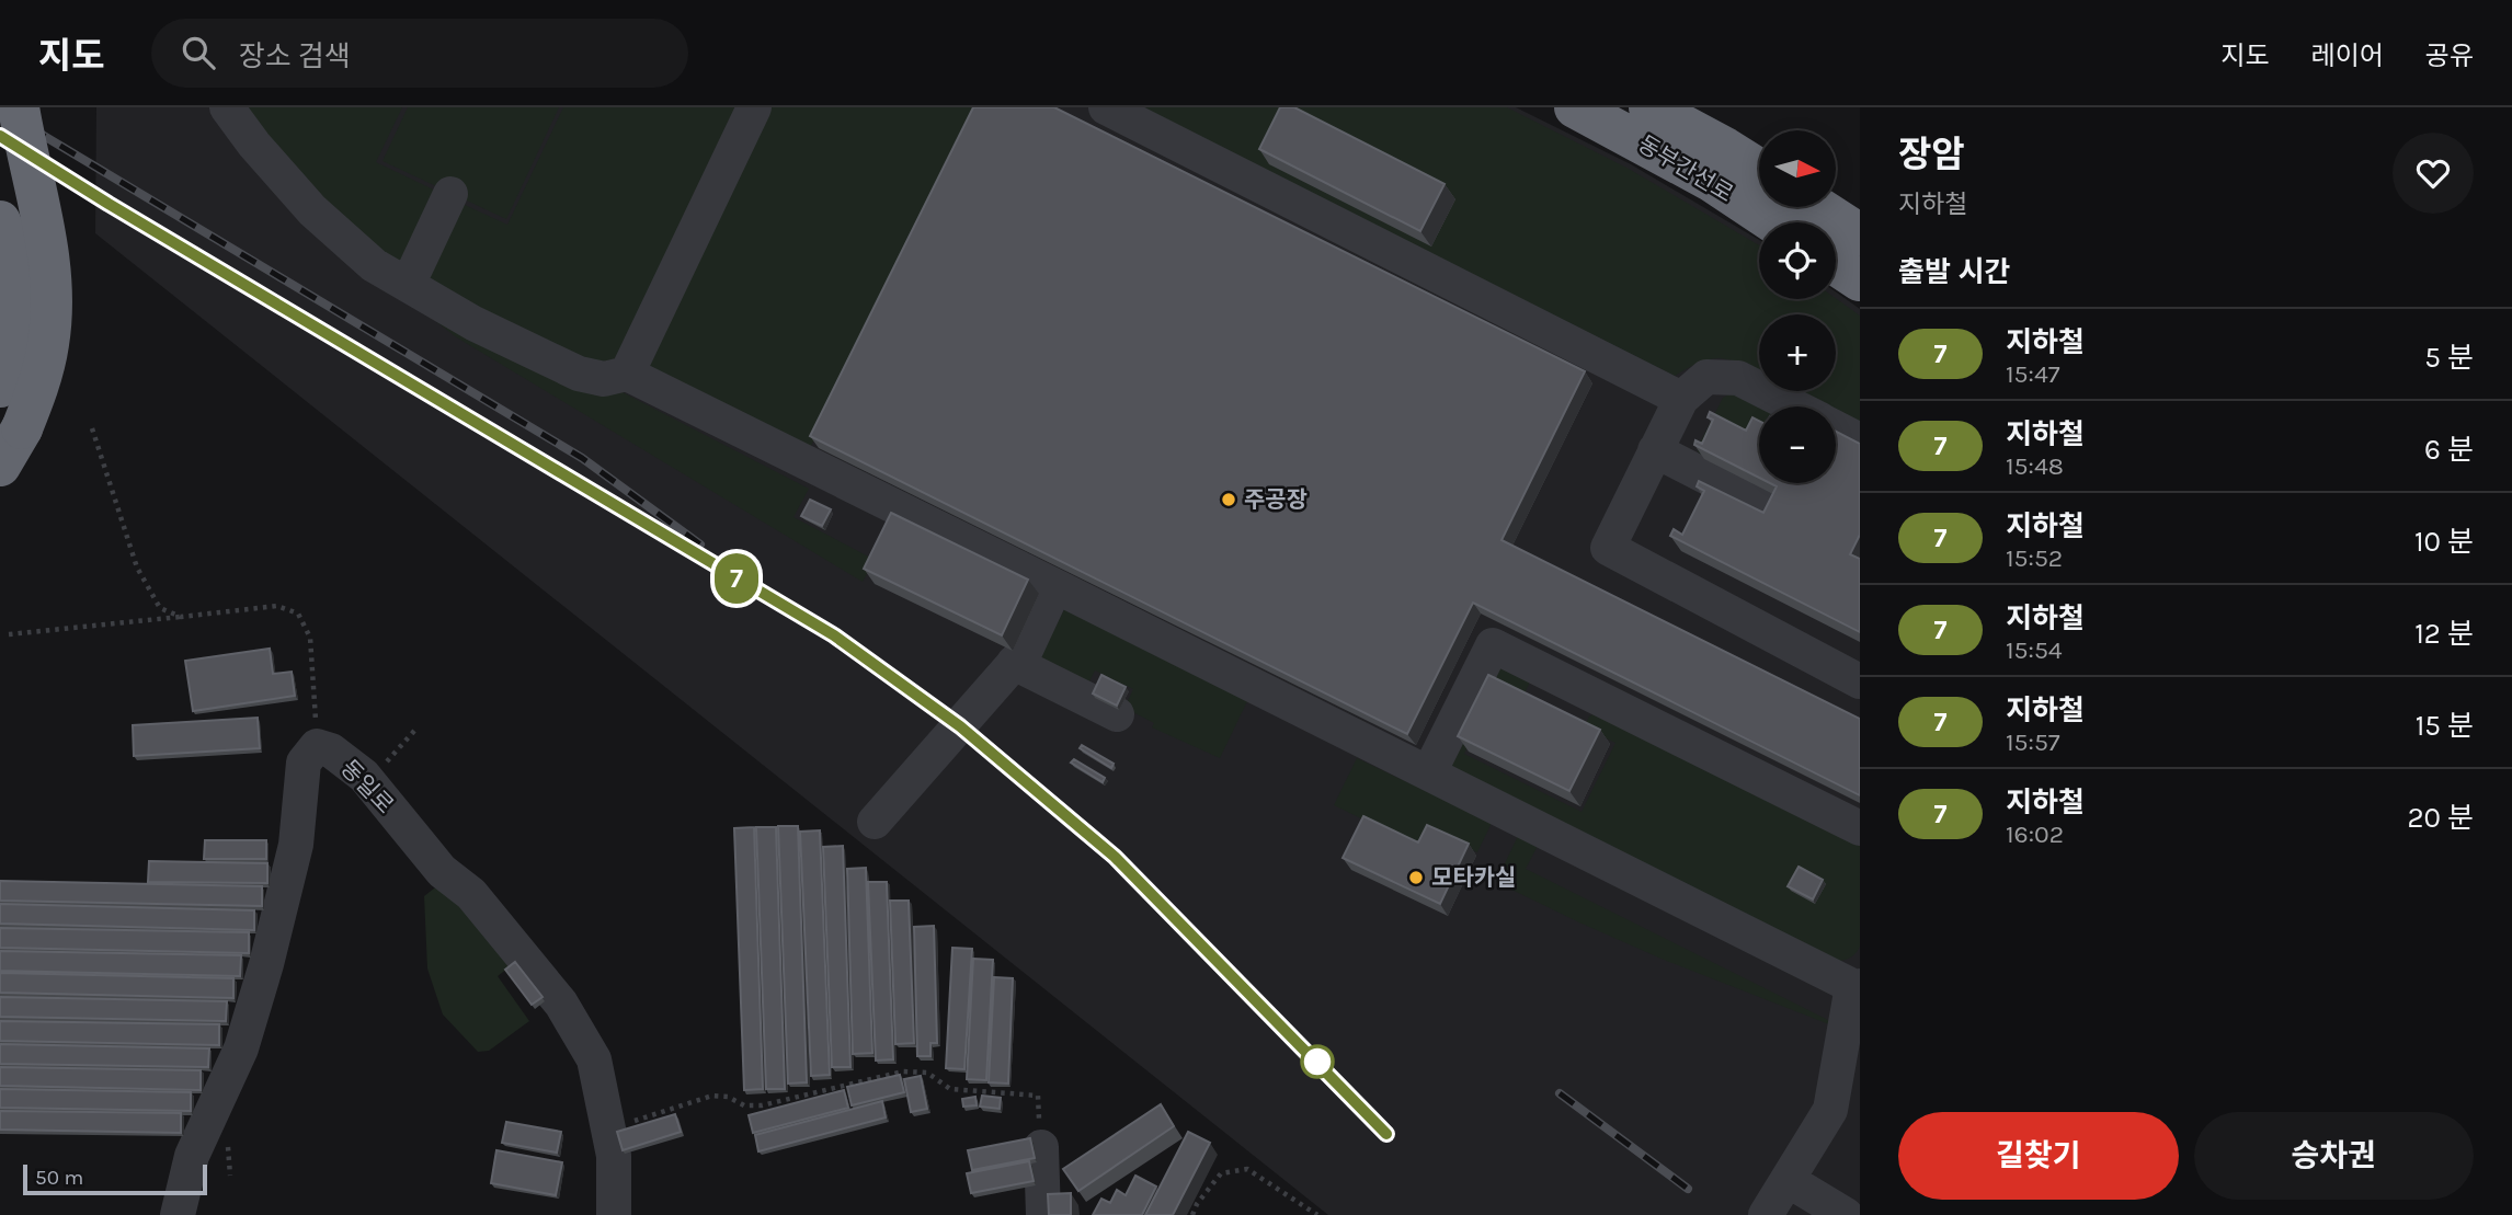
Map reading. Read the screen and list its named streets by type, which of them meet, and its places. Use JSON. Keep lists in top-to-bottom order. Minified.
{"streets":{"highway":["동부간선로"],"street":["동일로"]},"places":["주공장","모타카실"],"lines":["metro line 7"],"scale_bar":"50 m","north":"right","page":{"header":"지도","search":"장소 검색","nav":["지도","레이어","공유"],"on_map":"7","heading":[["장암","지하철"],"출발 시간"],"map_buttons":["+","−"],"list":[{"mark":"7","name":"지하철","note":"15:47","value":"5 분"},{"mark":"7","name":"지하철","note":"15:48","value":"6 분"},{"mark":"7","name":"지하철","note":"15:52","value":"10 분"},{"mark":"7","name":"지하철","note":"15:54","value":"12 분"},{"mark":"7","name":"지하철","note":"15:57","value":"15 분"},{"mark":"7","name":"지하철","note":"16:02","value":"20 분"}],"buttons":["길찾기","승차권"],"scale":"50 m"}}
